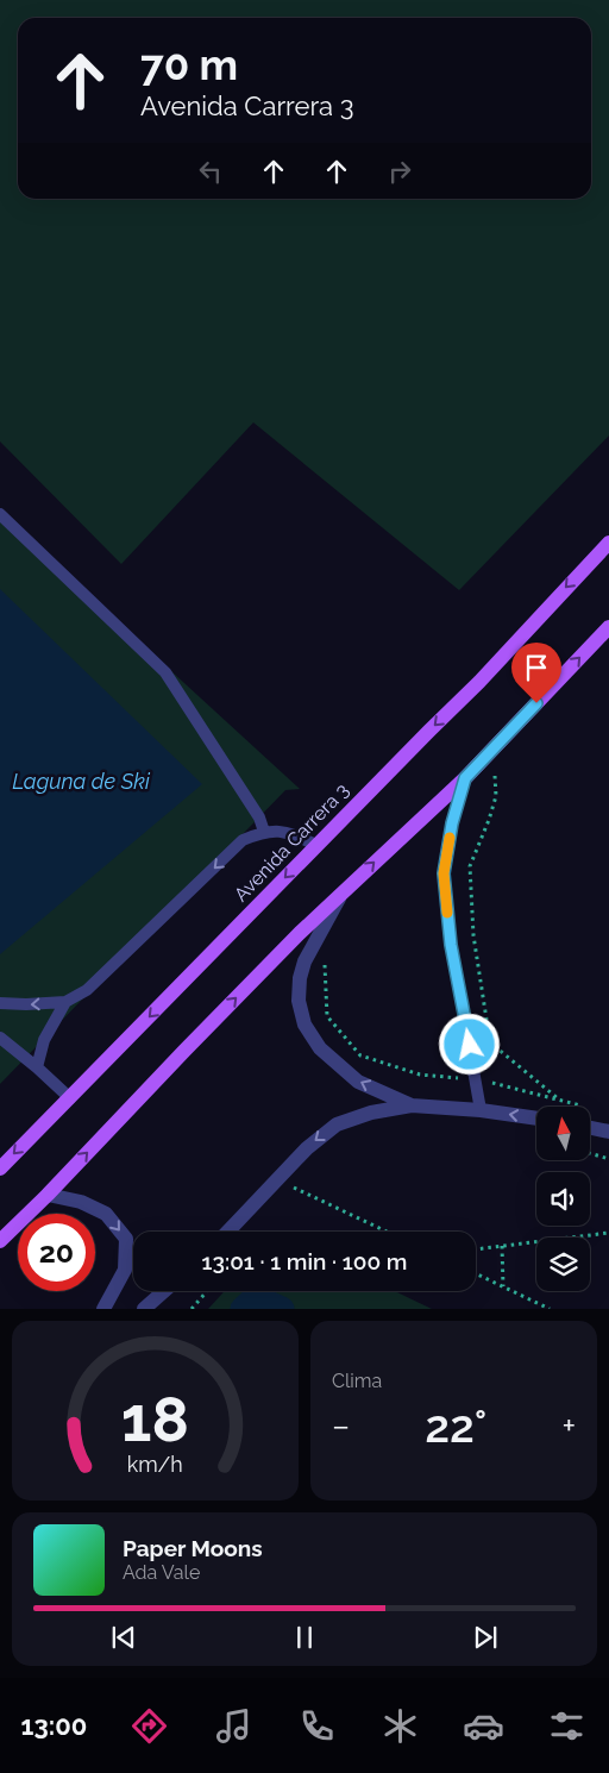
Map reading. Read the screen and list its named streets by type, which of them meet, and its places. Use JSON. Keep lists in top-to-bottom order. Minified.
{"streets":{"main road":["Avenida Carrera 3"]},"water":["Laguna de Ski"],"north":"top","page":{"turn":["70 m","Avenida Carrera 3"],"limit":"20","trip":"13:01 · 1 min · 100 m","tile":"Clima","heat":["−","22°","+"],"song":["Paper Moons","Ada Vale"],"tabs":"13:00","gauge":["18","km/h"]}}
